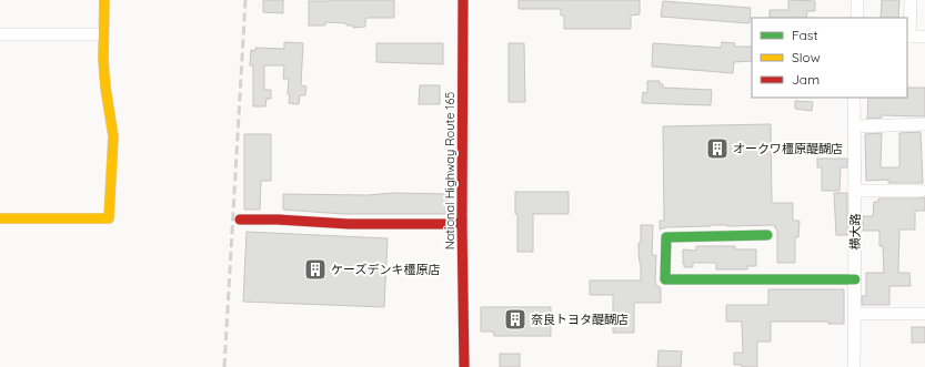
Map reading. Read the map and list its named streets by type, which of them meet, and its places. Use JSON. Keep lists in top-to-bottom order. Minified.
{"streets":{"main road":["National Highway Route 165"],"street":["横大路"]},"places":{"building":["オークワ橿原醍醐店","ケーズデンキ橿原店","奈良トヨタ醍醐店"]},"legend":["Fast","Slow","Jam"]}
